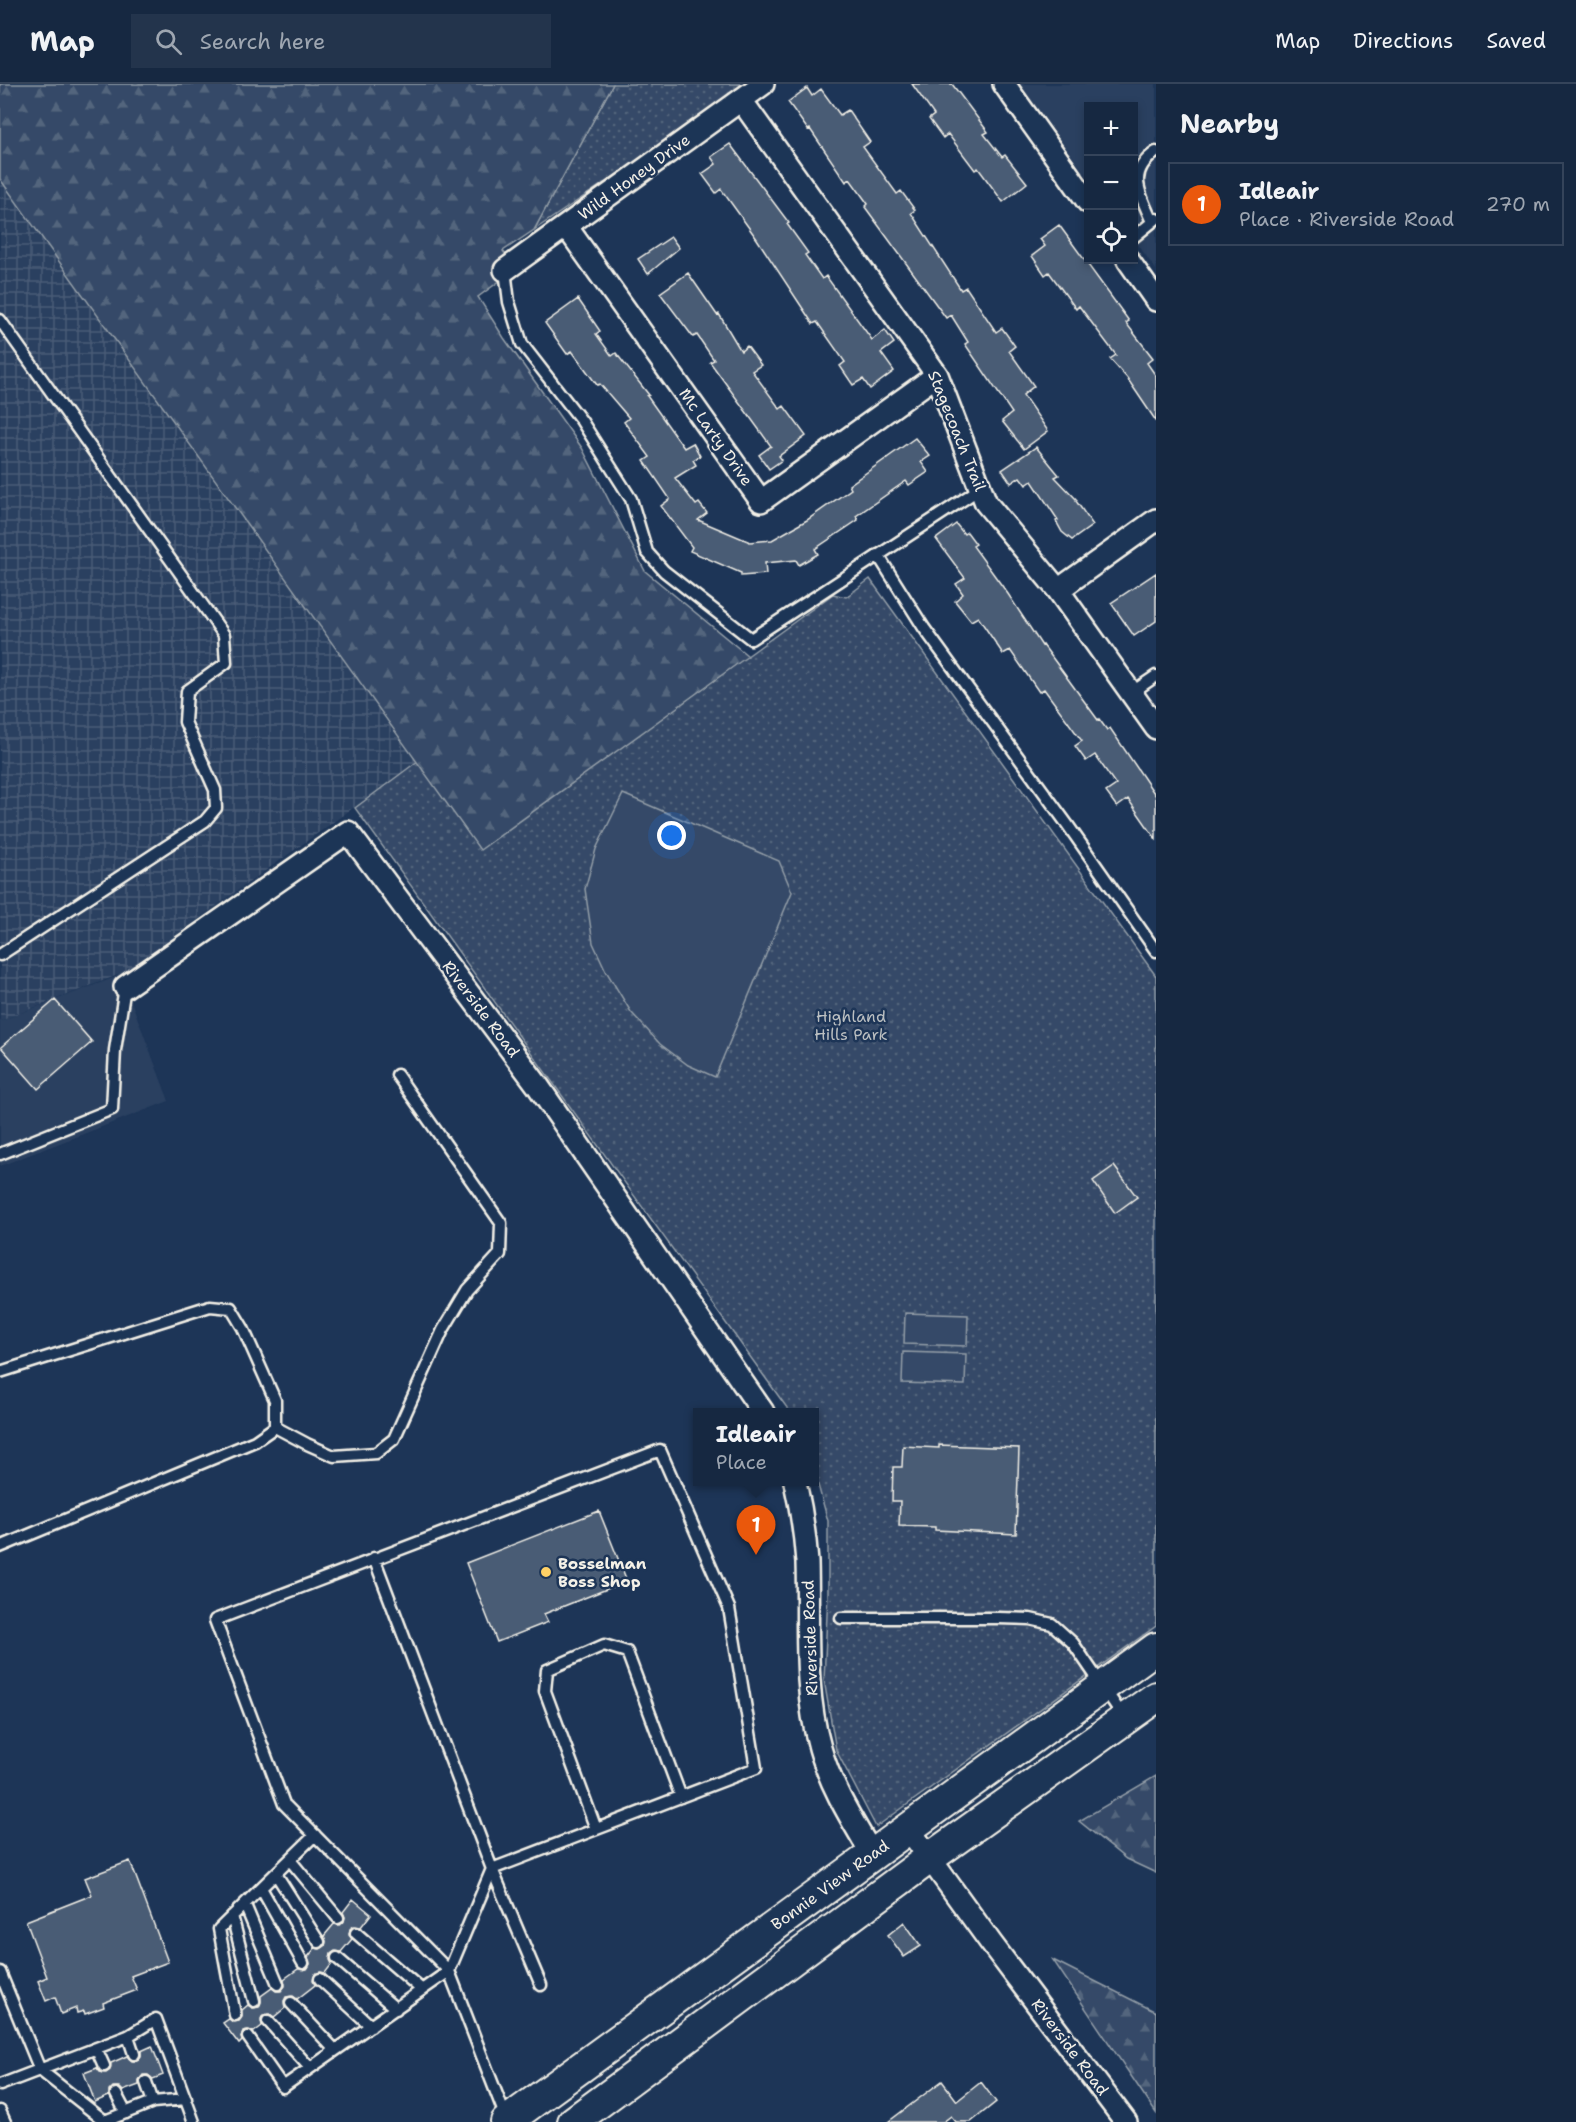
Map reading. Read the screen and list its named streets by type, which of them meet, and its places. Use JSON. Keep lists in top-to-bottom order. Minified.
{"streets":{"main road":["Bonnie View Road"],"street":["Wild Honey Drive","Stagecoach Trail","Mc Larty Drive","Riverside Road"]},"crossings":[["Wild Honey Drive","Stagecoach Trail"],["Wild Honey Drive","Mc Larty Drive"],["Stagecoach Trail","Mc Larty Drive"],["Riverside Road","Bonnie View Road"]],"parks":["Highland Hills Park"],"places":["Bosselman Boss Shop"],"page":{"header":"Map","search":"Search here","nav":["Map","Directions","Saved"],"heading":"Nearby","map_buttons":["+","−"],"list":[{"mark":"1","name":"Idleair","note":"Place · Riverside Road","value":"270 m"}],"popup":["Idleair","Place"],"pins":"1"}}
